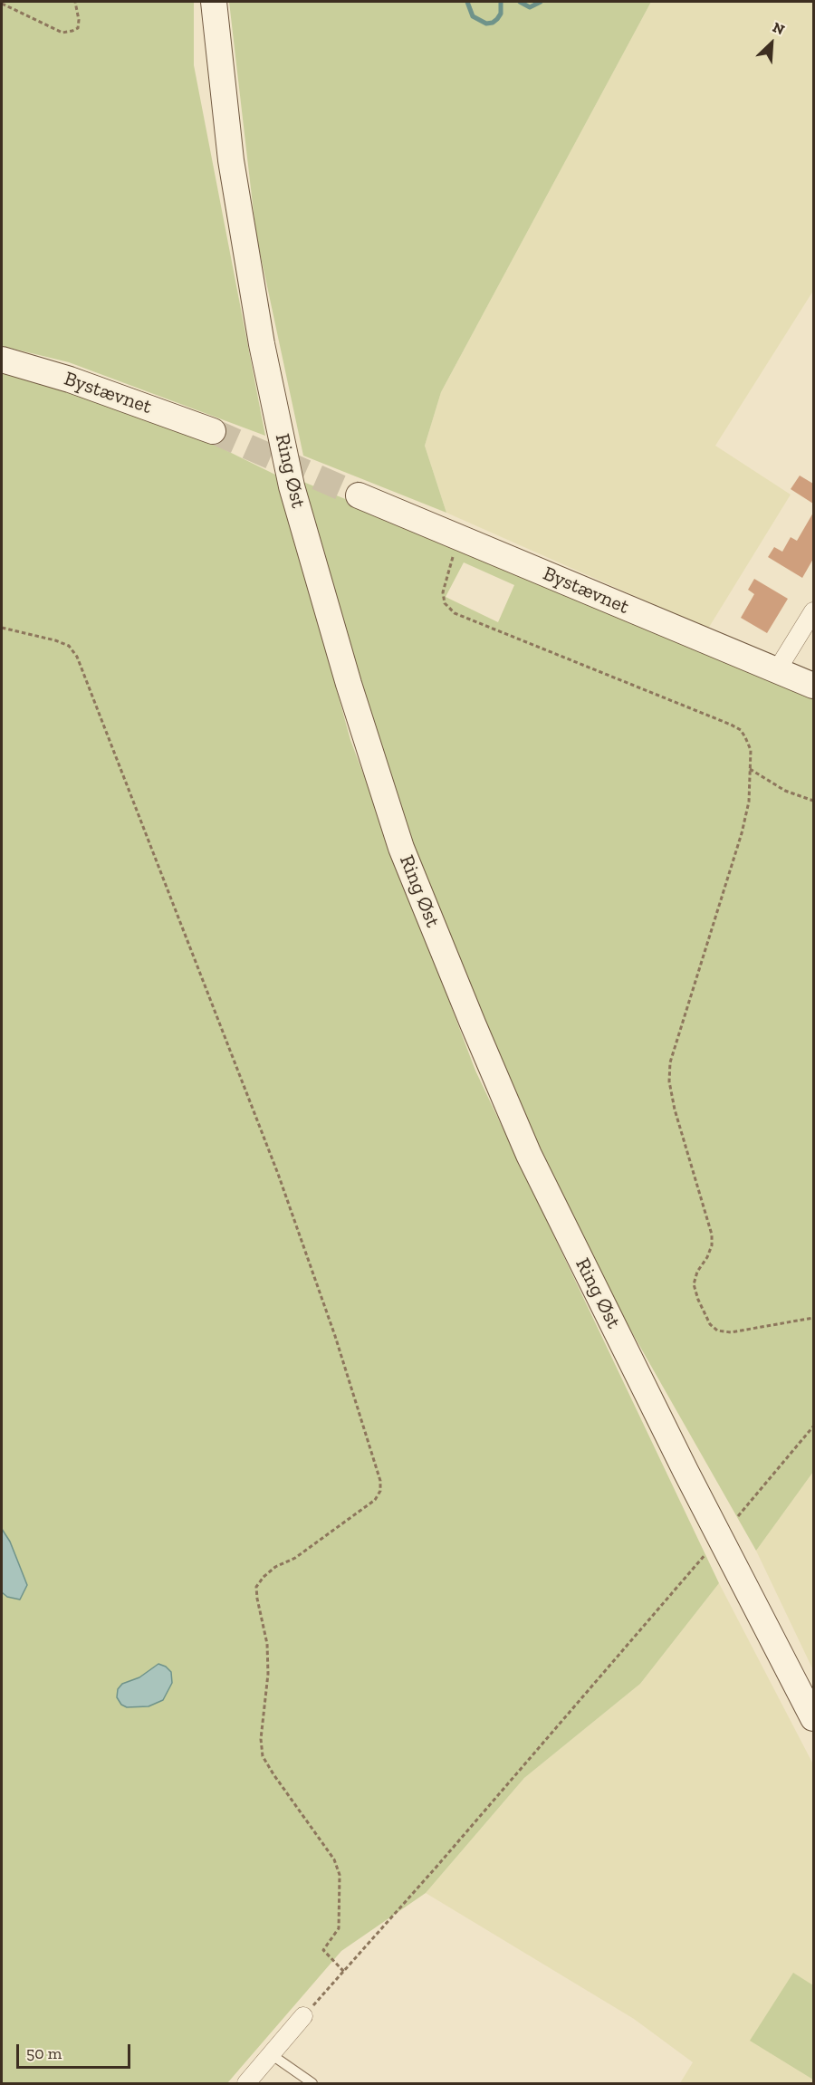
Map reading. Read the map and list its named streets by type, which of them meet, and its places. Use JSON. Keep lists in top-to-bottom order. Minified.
{"streets":{"main road":["Bystævnet","Ring Øst"]},"scale_bar":"50 m","north":"top right"}
